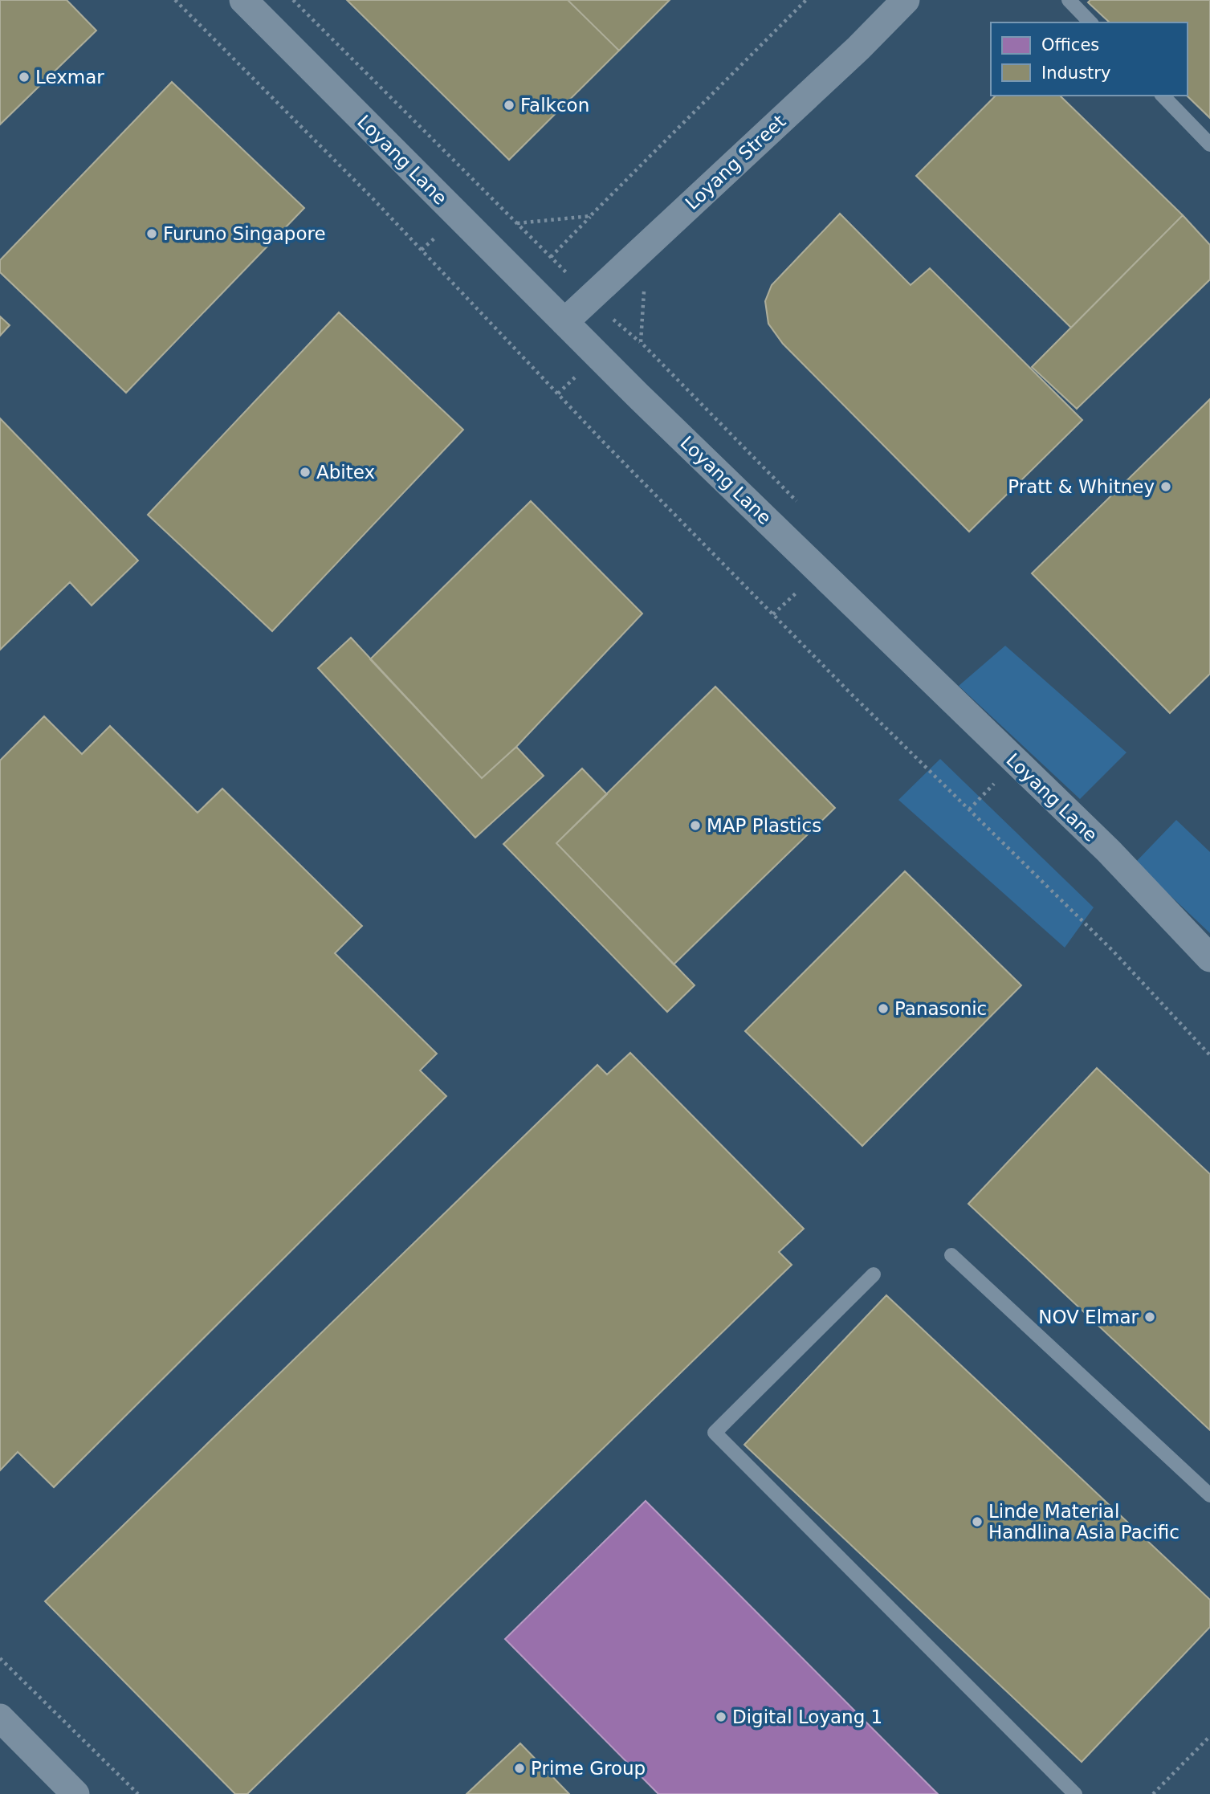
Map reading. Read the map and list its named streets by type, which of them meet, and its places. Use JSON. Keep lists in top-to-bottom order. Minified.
{"streets":{"street":["Loyang Lane","Loyang Street"]},"crossings":[["Loyang Lane","Loyang Street"]],"places":["Lexmar","Falkcon","Furuno Singapore","Abitex","Pratt & Whitney","MAP Plastics","Panasonic","NOV Elmar","Linde Material Handlina Asia Pacific","Digital Loyang 1","Prime Group"],"legend":["Offices","Industry"]}
